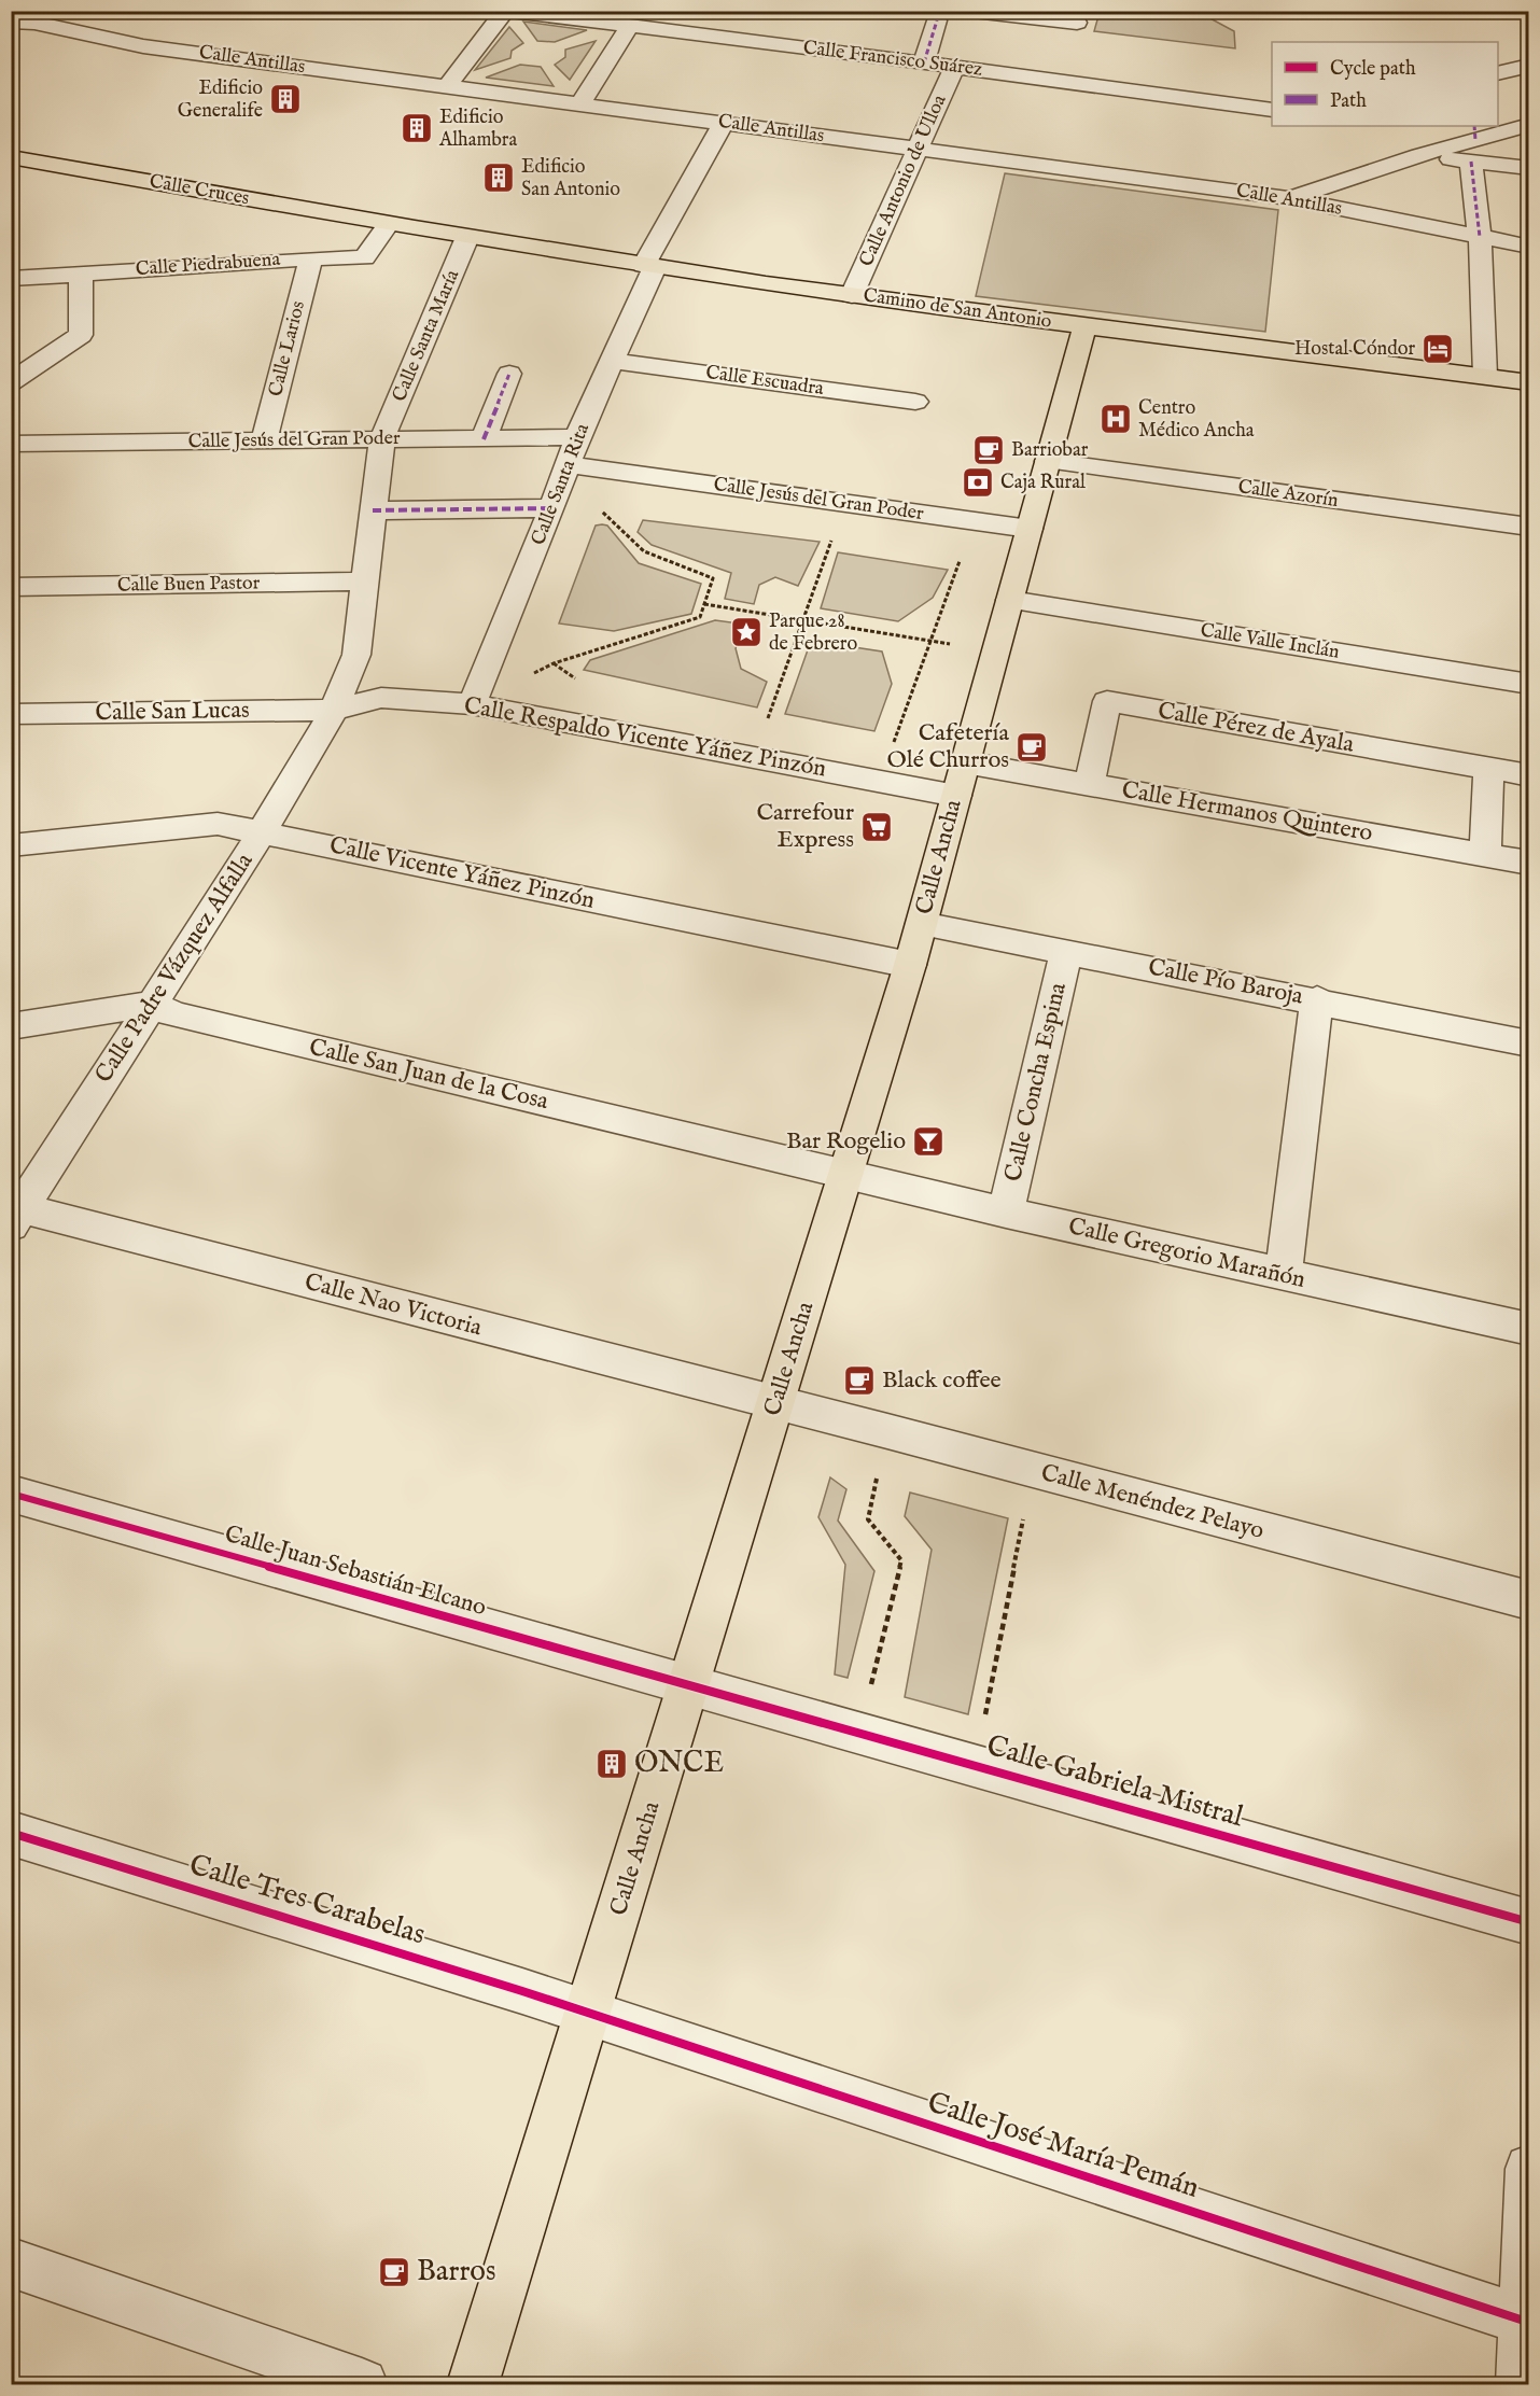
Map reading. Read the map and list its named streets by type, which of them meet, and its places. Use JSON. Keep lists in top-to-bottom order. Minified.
{"streets":{"main road":["Calle Cruces","Camino de San Antonio","Calle Ancha"],"street":["Calle Francisco Suárez","Calle Antillas","Calle Antonio de Ulloa","Calle Piedrabuena","Calle Santa María","Calle Larios","Calle Escuadra","Calle Jesús del Gran Poder","Calle Santa Rita","Calle Azorín","Calle Buen Pastor","Calle Valle Inclán","Calle San Lucas","Calle Pérez de Ayala","Calle Respaldo Vicente Yáñez Pinzón","Calle Hermanos Quintero","Calle Vicente Yáñez Pinzón","Calle Padre Vázquez Alfalla","Calle Pío Baroja","Calle San Juan de la Cosa","Calle Concha Espina","Calle Gregorio Marañón","Calle Nao Victoria","Calle Menéndez Pelayo","Calle Juan Sebastián Elcano","Calle Gabriela Mistral","Calle Tres Carabelas","Calle José María Pemán"]},"crossings":[["Calle Francisco Suárez","Calle Antonio de Ulloa"],["Calle Antillas","Calle Antonio de Ulloa"],["Calle Antillas","Calle Santa Rita"],["Calle Antonio de Ulloa","Camino de San Antonio"],["Calle Cruces","Calle Piedrabuena"],["Calle Cruces","Camino de San Antonio"],["Calle Piedrabuena","Camino de San Antonio"],["Calle Piedrabuena","Calle Larios"],["Camino de San Antonio","Calle Santa María"],["Camino de San Antonio","Calle Santa Rita"],["Camino de San Antonio","Calle Ancha"],["Calle Santa María","Calle Jesús del Gran Poder"],["Calle Santa María","Calle Buen Pastor"],["Calle Santa María","Calle San Lucas"],["Calle Santa María","Calle Respaldo Vicente Yáñez Pinzón"],["Calle Santa María","Calle Padre Vázquez Alfalla"],["Calle Larios","Calle Jesús del Gran Poder"],["Calle Escuadra","Calle Santa Rita"],["Calle Jesús del Gran Poder","Calle Santa Rita"],["Calle Jesús del Gran Poder","Calle Ancha"],["Calle Santa Rita","Calle Respaldo Vicente Yáñez Pinzón"],["Calle Azorín","Calle Ancha"],["Calle Valle Inclán","Calle Ancha"],["Calle San Lucas","Calle Respaldo Vicente Yáñez Pinzón"],["Calle San Lucas","Calle Padre Vázquez Alfalla"],["Calle Pérez de Ayala","Calle Hermanos Quintero"],["Calle Respaldo Vicente Yáñez Pinzón","Calle Hermanos Quintero"],["Calle Respaldo Vicente Yáñez Pinzón","Calle Ancha"],["Calle Respaldo Vicente Yáñez Pinzón","Calle Padre Vázquez Alfalla"],["Calle Hermanos Quintero","Calle Ancha"],["Calle Ancha","Calle Vicente Yáñez Pinzón"],["Calle Ancha","Calle Pío Baroja"],["Calle Ancha","Calle San Juan de la Cosa"],["Calle Ancha","Calle Gregorio Marañón"],["Calle Ancha","Calle Nao Victoria"],["Calle Ancha","Calle Menéndez Pelayo"],["Calle Ancha","Calle Juan Sebastián Elcano"],["Calle Ancha","Calle Gabriela Mistral"],["Calle Ancha","Calle Tres Carabelas"],["Calle Ancha","Calle José María Pemán"],["Calle Vicente Yáñez Pinzón","Calle Padre Vázquez Alfalla"],["Calle Padre Vázquez Alfalla","Calle San Juan de la Cosa"],["Calle Padre Vázquez Alfalla","Calle Nao Victoria"],["Calle Pío Baroja","Calle Concha Espina"],["Calle San Juan de la Cosa","Calle Gregorio Marañón"],["Calle Concha Espina","Calle Gregorio Marañón"],["Calle Nao Victoria","Calle Menéndez Pelayo"],["Calle Juan Sebastián Elcano","Calle Gabriela Mistral"],["Calle Tres Carabelas","Calle José María Pemán"]],"places":{"building":["Edificio Generalife","Edificio Alhambra","Edificio San Antonio","ONCE"],"hotel":["Hostal Cóndor"],"hospital":["Centro Médico Ancha"],"cafe":["Barriobar","Cafetería Olé Churros","Black coffee","Barros"],"bank":["Caja Rural"],"place":["Parque 28 de Febrero"],"supermarket":["Carrefour Express"],"bar":["Bar Rogelio"]},"legend":["Cycle path","Path"]}
